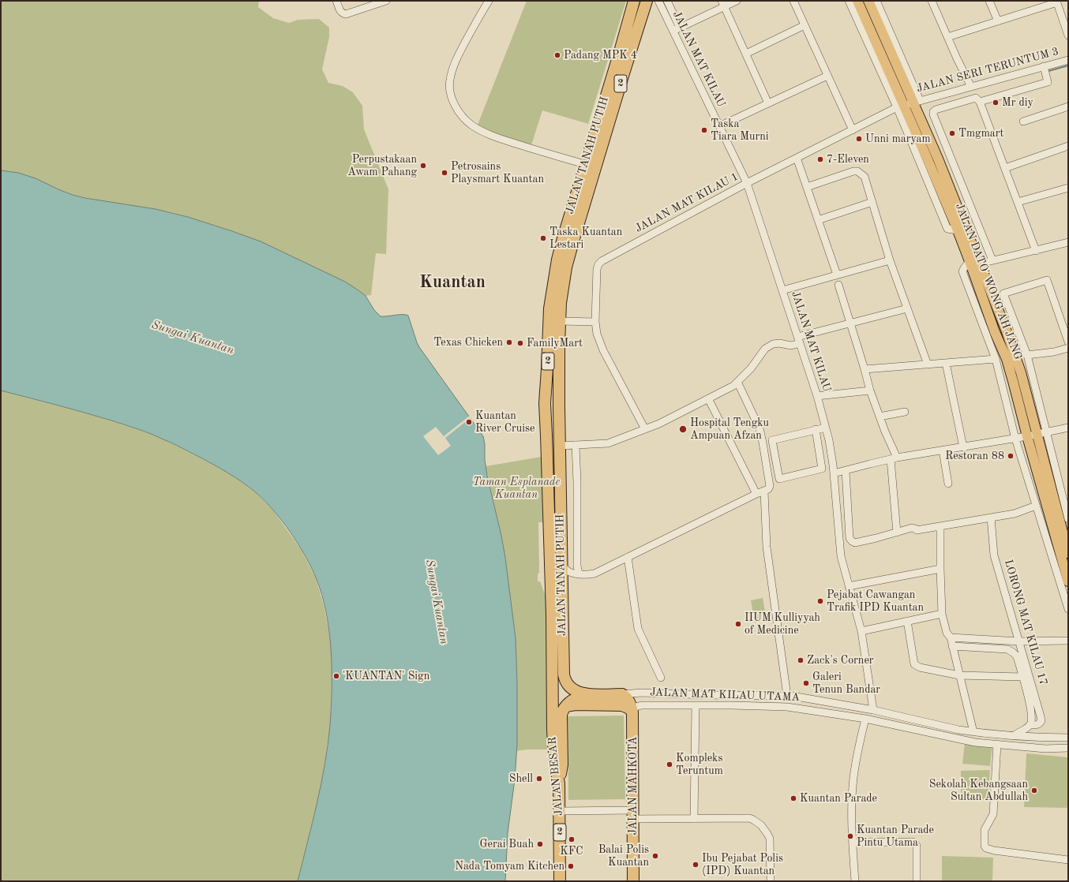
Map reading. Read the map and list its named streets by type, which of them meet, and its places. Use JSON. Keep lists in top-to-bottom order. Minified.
{"streets":{"highway":["2","JALAN TANAH PUTIH","JALAN MAT KILAU UTAMA","JALAN BESAR","JALAN MAHKOTA"],"main road":["JALAN DATO' WONG AH JANG"],"street":["JALAN MAT KILAU","JALAN SERI TERUNTUM 3","JALAN MAT KILAU 1","LORONG MAT KILAU 17"]},"crossings":[["JALAN MAT KILAU","JALAN MAT KILAU 1"],["JALAN MAT KILAU","JALAN MAT KILAU UTAMA"],["JALAN SERI TERUNTUM 3","JALAN MAT KILAU 1"],["JALAN SERI TERUNTUM 3","JALAN DATO' WONG AH JANG"],["JALAN TANAH PUTIH","JALAN MAT KILAU UTAMA"],["JALAN TANAH PUTIH","JALAN BESAR"],["JALAN MAT KILAU 1","JALAN DATO' WONG AH JANG"],["JALAN MAT KILAU UTAMA","JALAN MAHKOTA"]],"districts":["Kuantan"],"water":["Sungai Kuantan"],"parks":["Taman Esplanade Kuantan"],"places":["Padang MPK 4","Mr diy","Taska Tiara Murni","Tmgmart","Unni maryam","7-Eleven","Perpustakaan Awam Pahang","Petrosains Playsmart Kuantan","Taska Kuantan Lestari","Texas Chicken","FamilyMart","Kuantan River Cruise","Hospital Tengku Ampuan Afzan","Restoran 88","Pejabat Cawangan Trafik IPD Kuantan","IIUM Kulliyyah of Medicine","Zack's Corner","'KUANTAN' Sign","Galeri Tenun Bandar","Kompleks Teruntum","Shell","Sekolah Kebangsaan Sultan Abdullah","Kuantan Parade","Kuantan Parade Pintu Utama","KFC","Gerai Buah","Balai Polis Kuantan","Ibu Pejabat Polis (IPD) Kuantan","Nada Tomyam Kitchen"]}
